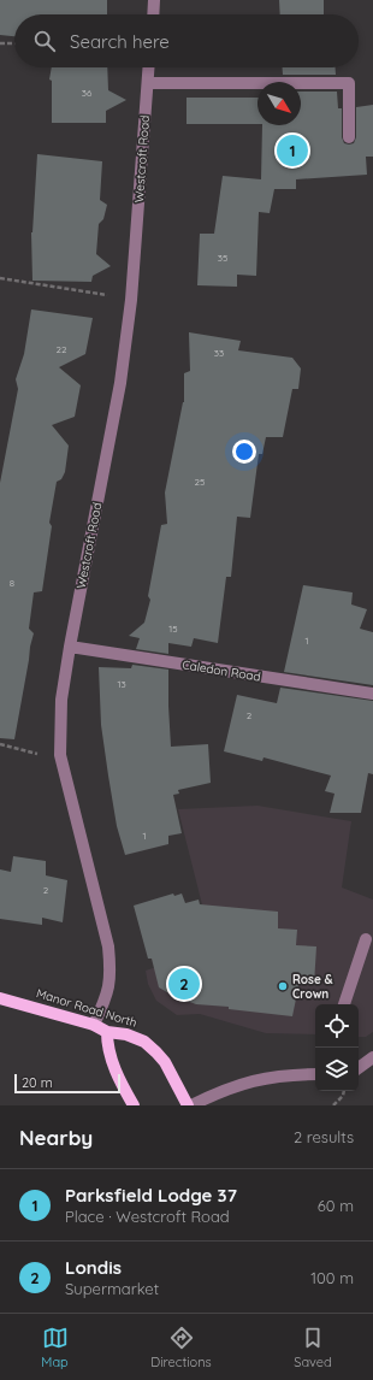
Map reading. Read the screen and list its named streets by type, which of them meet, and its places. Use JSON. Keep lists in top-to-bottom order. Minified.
{"streets":{"main road":["Manor Road North"],"street":["Westcroft Road","Caledon Road"]},"crossings":[["Westcroft Road","Caledon Road"],["Westcroft Road","Manor Road North"]],"places":["Rose & Crown"],"house_numbers":["36","35","22","33","25","8","15","1","13","2","1","2"],"scale_bar":"20 m","north":"bottom right","page":{"search":"Search here","pins":["1","2"],"scale":"20 m","heading":["Nearby","2 results"],"list":[{"mark":"1","name":"Parksfield Lodge 37","note":"Place · Westcroft Road","value":"60 m"},{"mark":"2","name":"Londis","note":"Supermarket","value":"100 m"}],"nav":["Map","Directions","Saved"]}}
